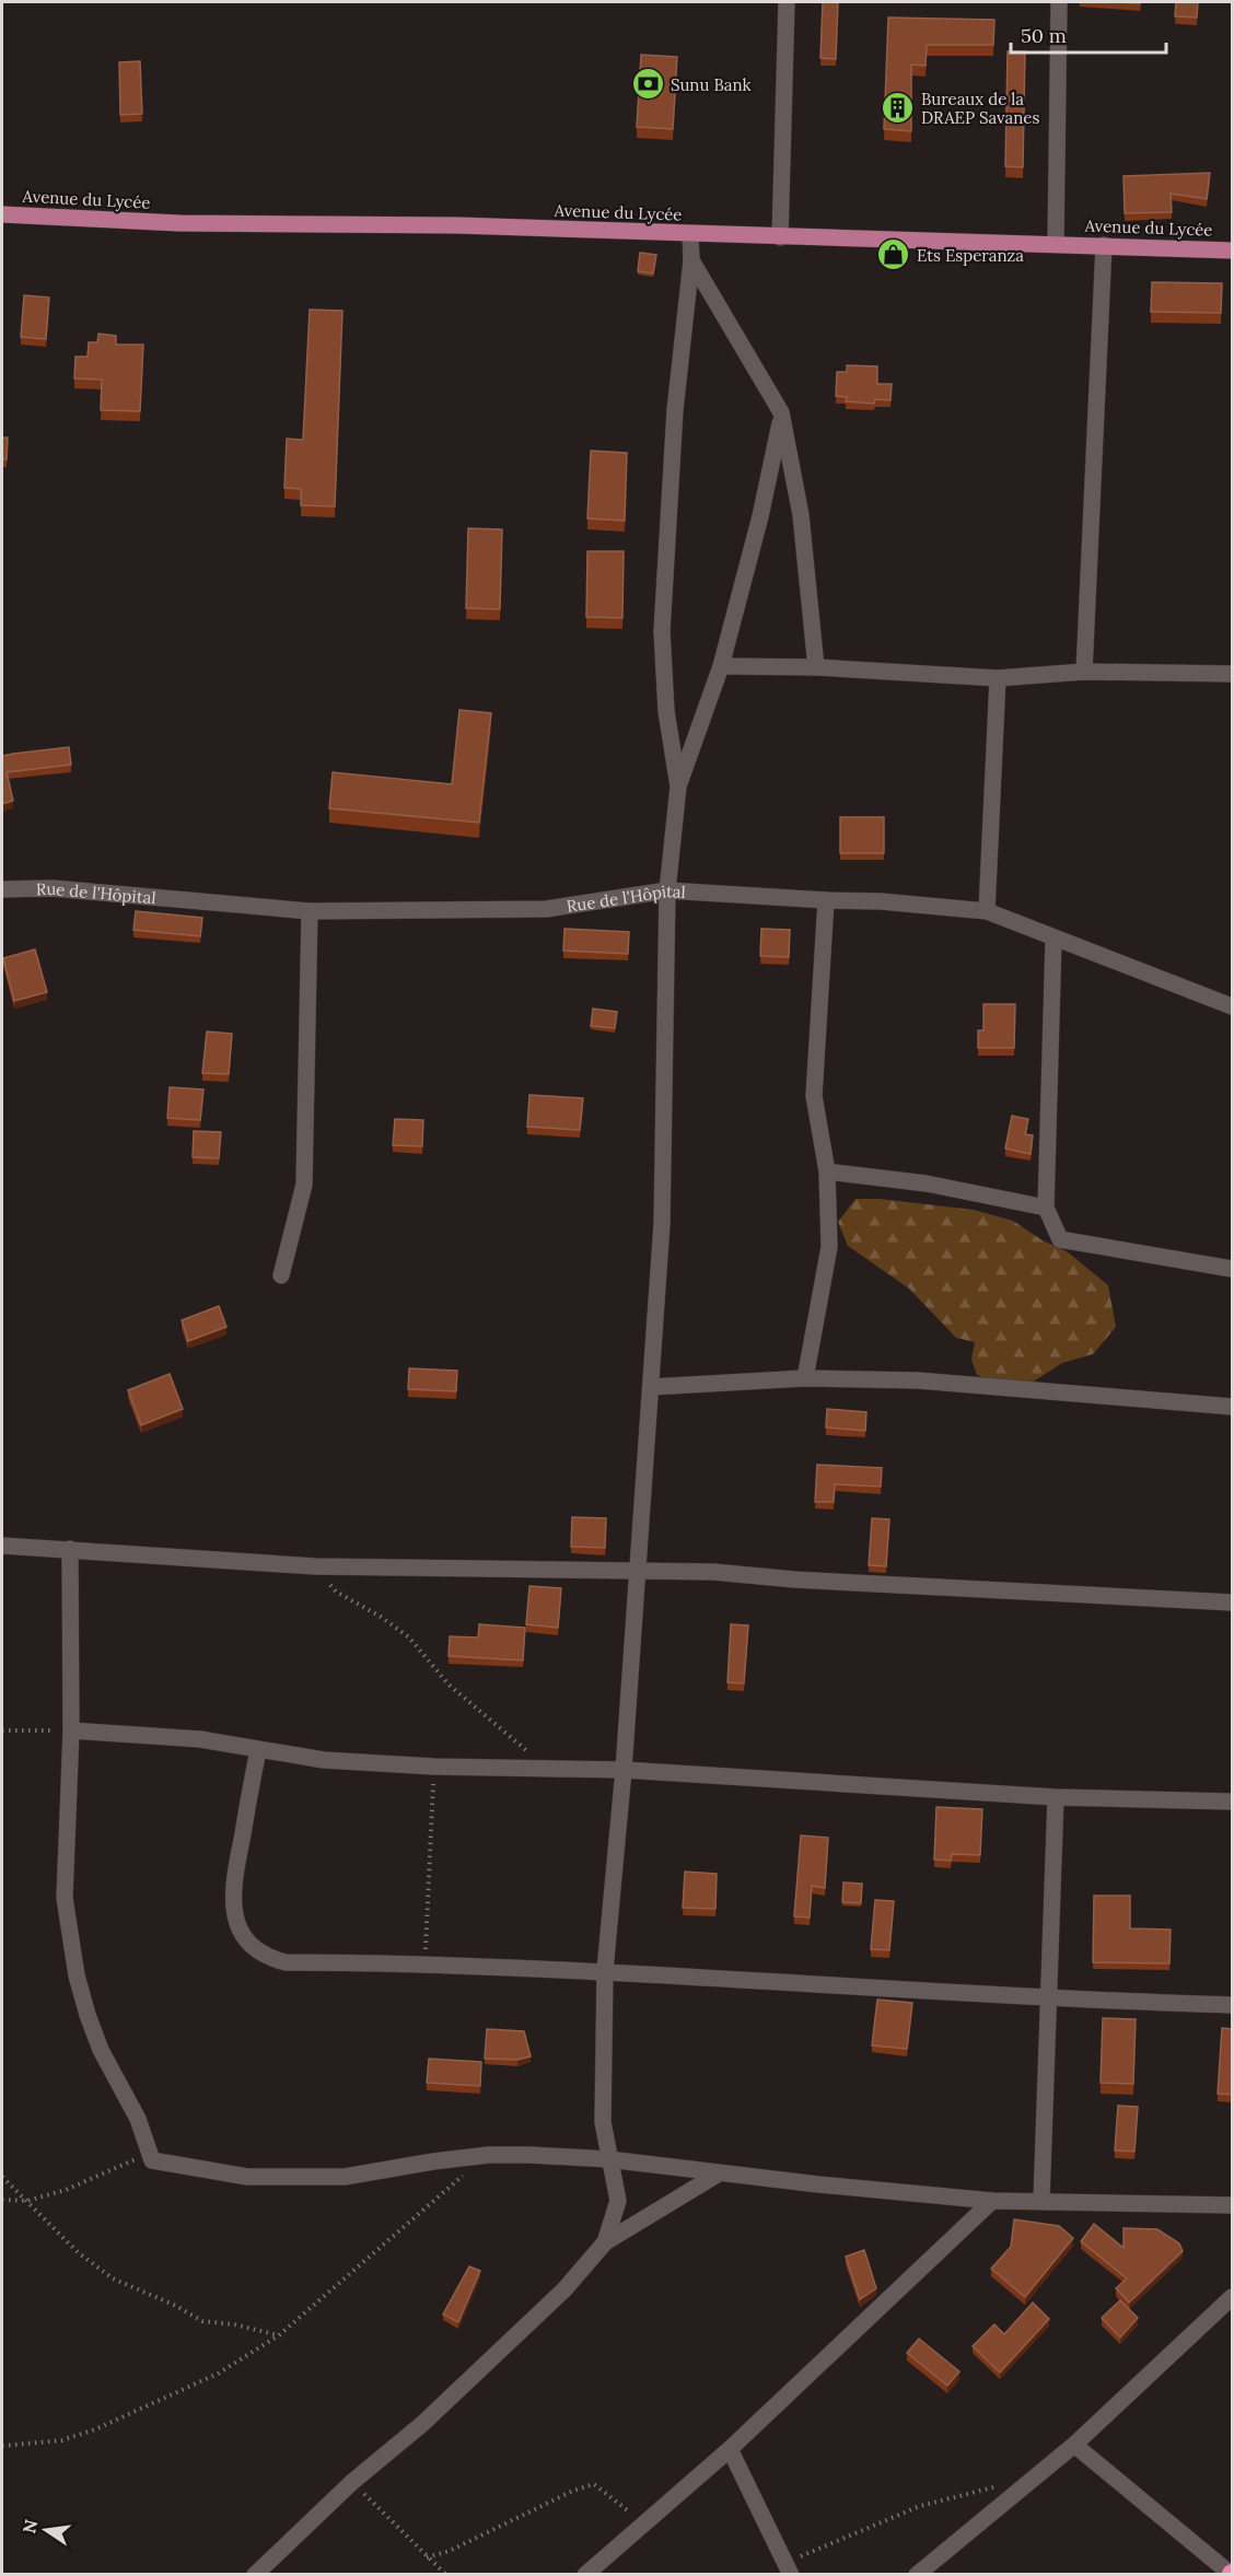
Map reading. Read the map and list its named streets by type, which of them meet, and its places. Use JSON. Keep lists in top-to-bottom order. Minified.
{"streets":{"main road":["Avenue du Lycée"],"street":["Rue de l'Hôpital"]},"places":{"bank":["Sunu Bank"],"building":["Bureaux de la DRAEP Savanes"],"shop":["Ets Esperanza"]},"scale_bar":"50 m","north":"left"}
